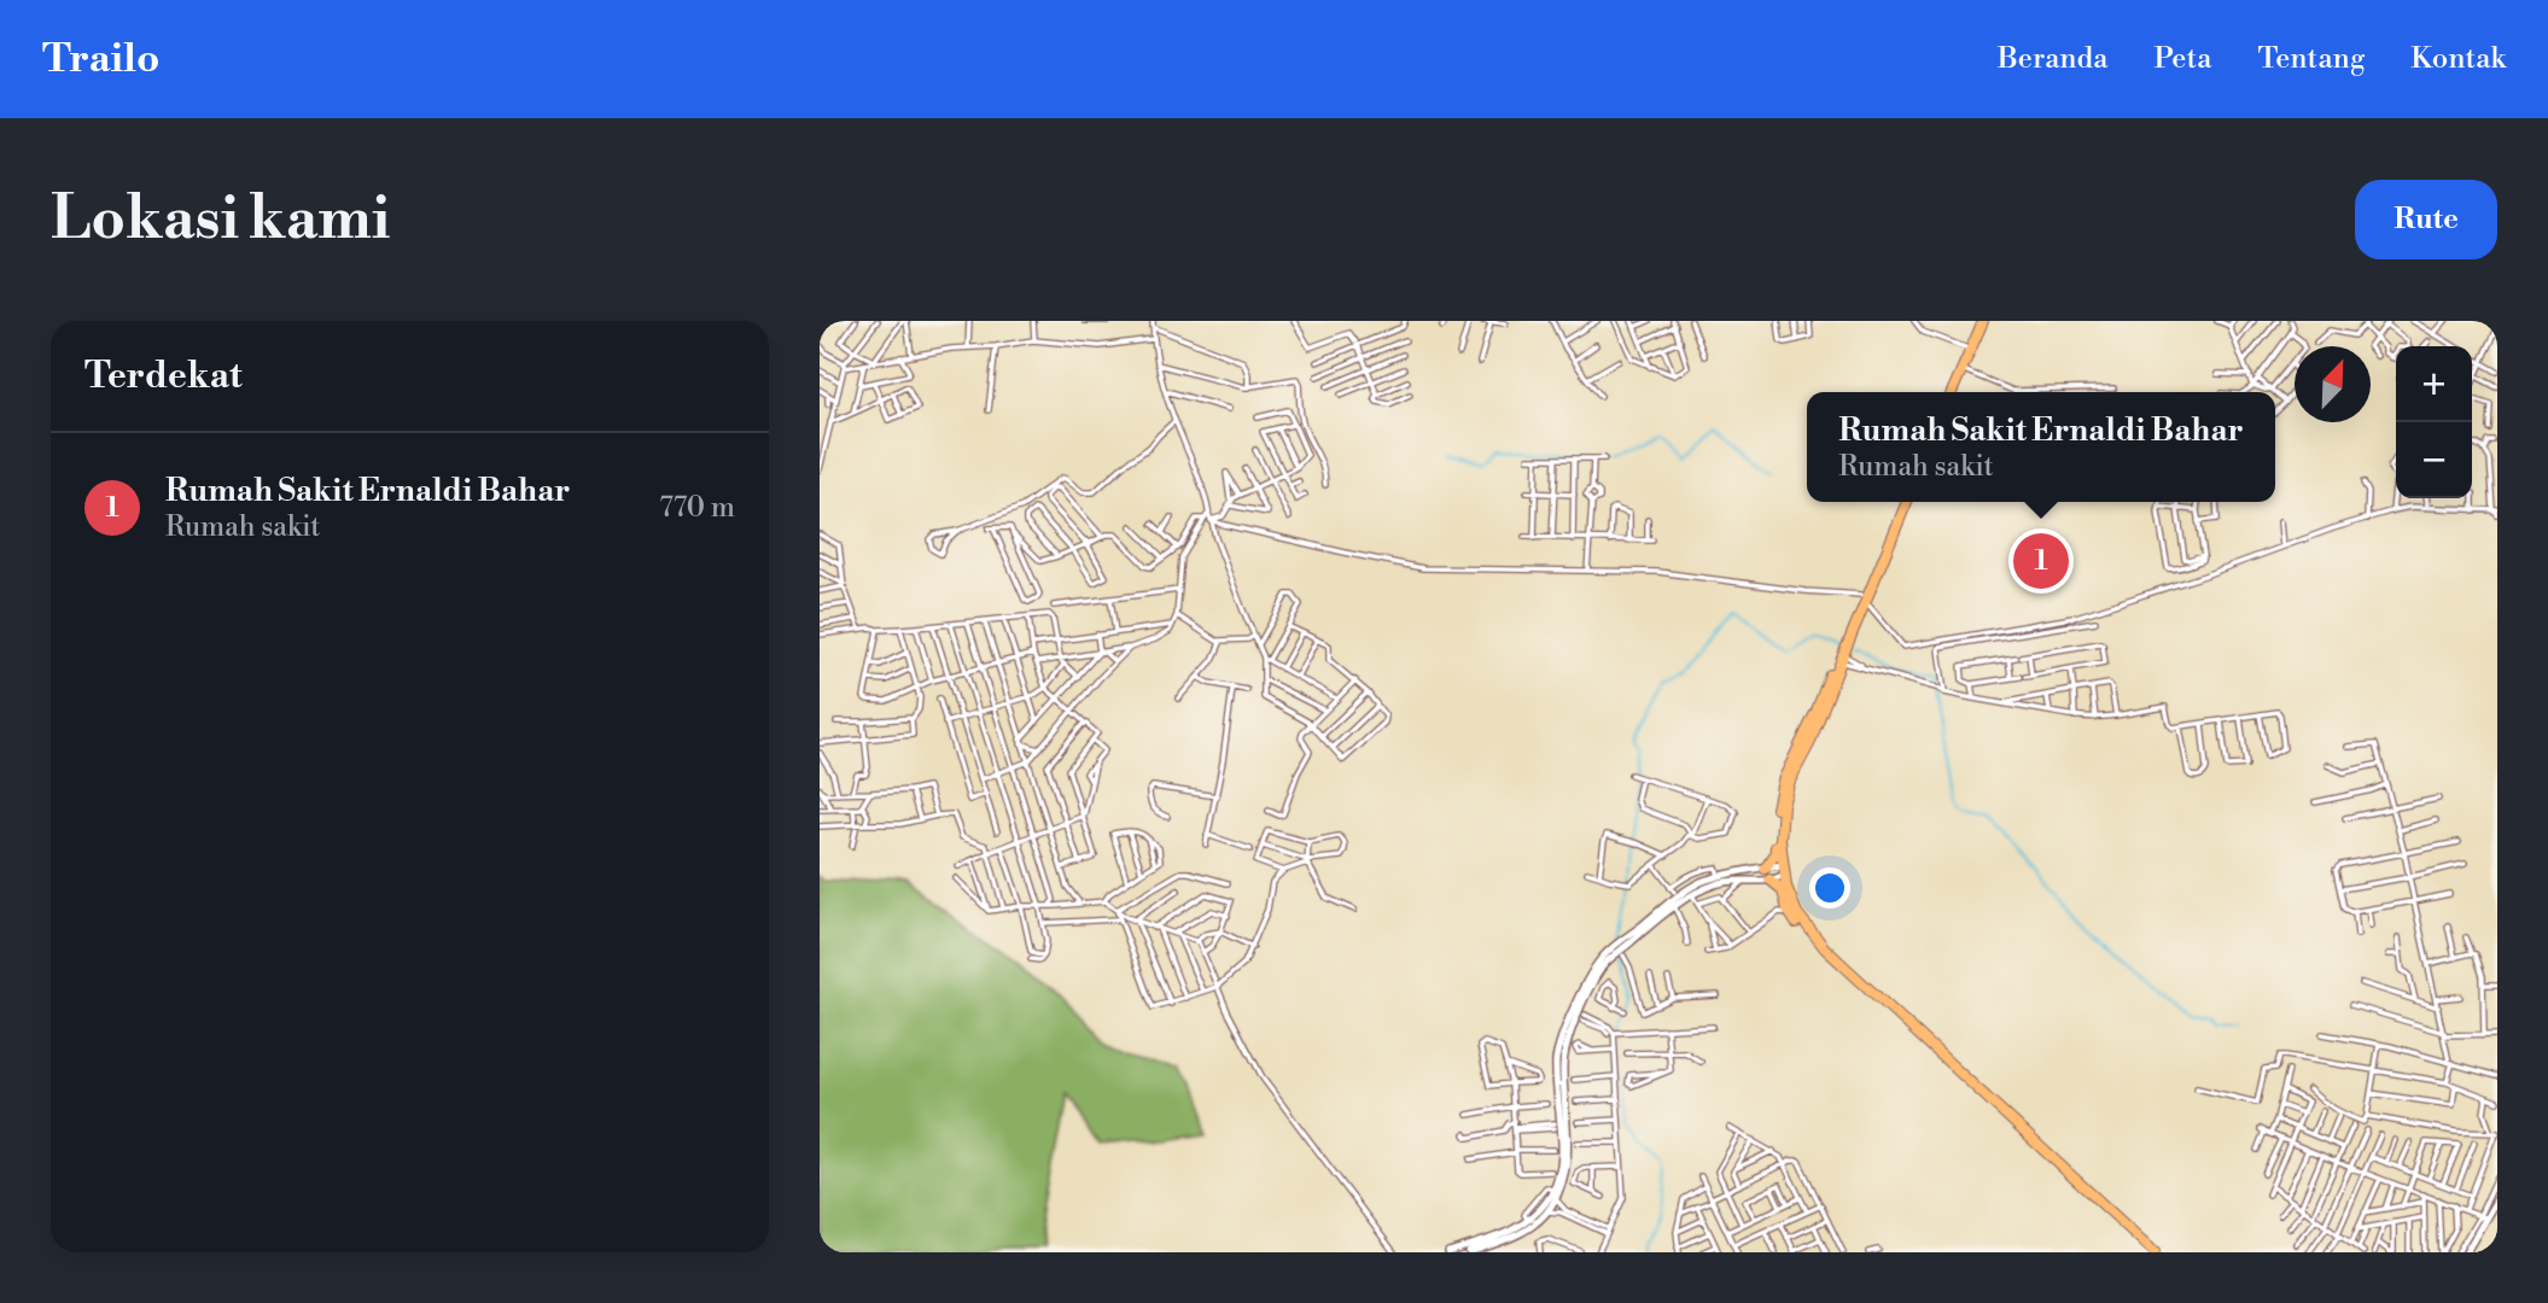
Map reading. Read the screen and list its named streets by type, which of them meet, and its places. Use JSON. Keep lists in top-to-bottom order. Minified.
{"north":"top right","page":{"header":"Trailo","nav":["Beranda","Peta","Tentang","Kontak"],"buttons":"Rute","title":"Lokasi kami","heading":"Terdekat","map_buttons":["+","−"],"popup":["Rumah Sakit Ernaldi Bahar","Rumah sakit"],"list":[{"mark":"1","name":"Rumah Sakit Ernaldi Bahar","note":"Rumah sakit","value":"770 m"}],"pins":"1"}}
